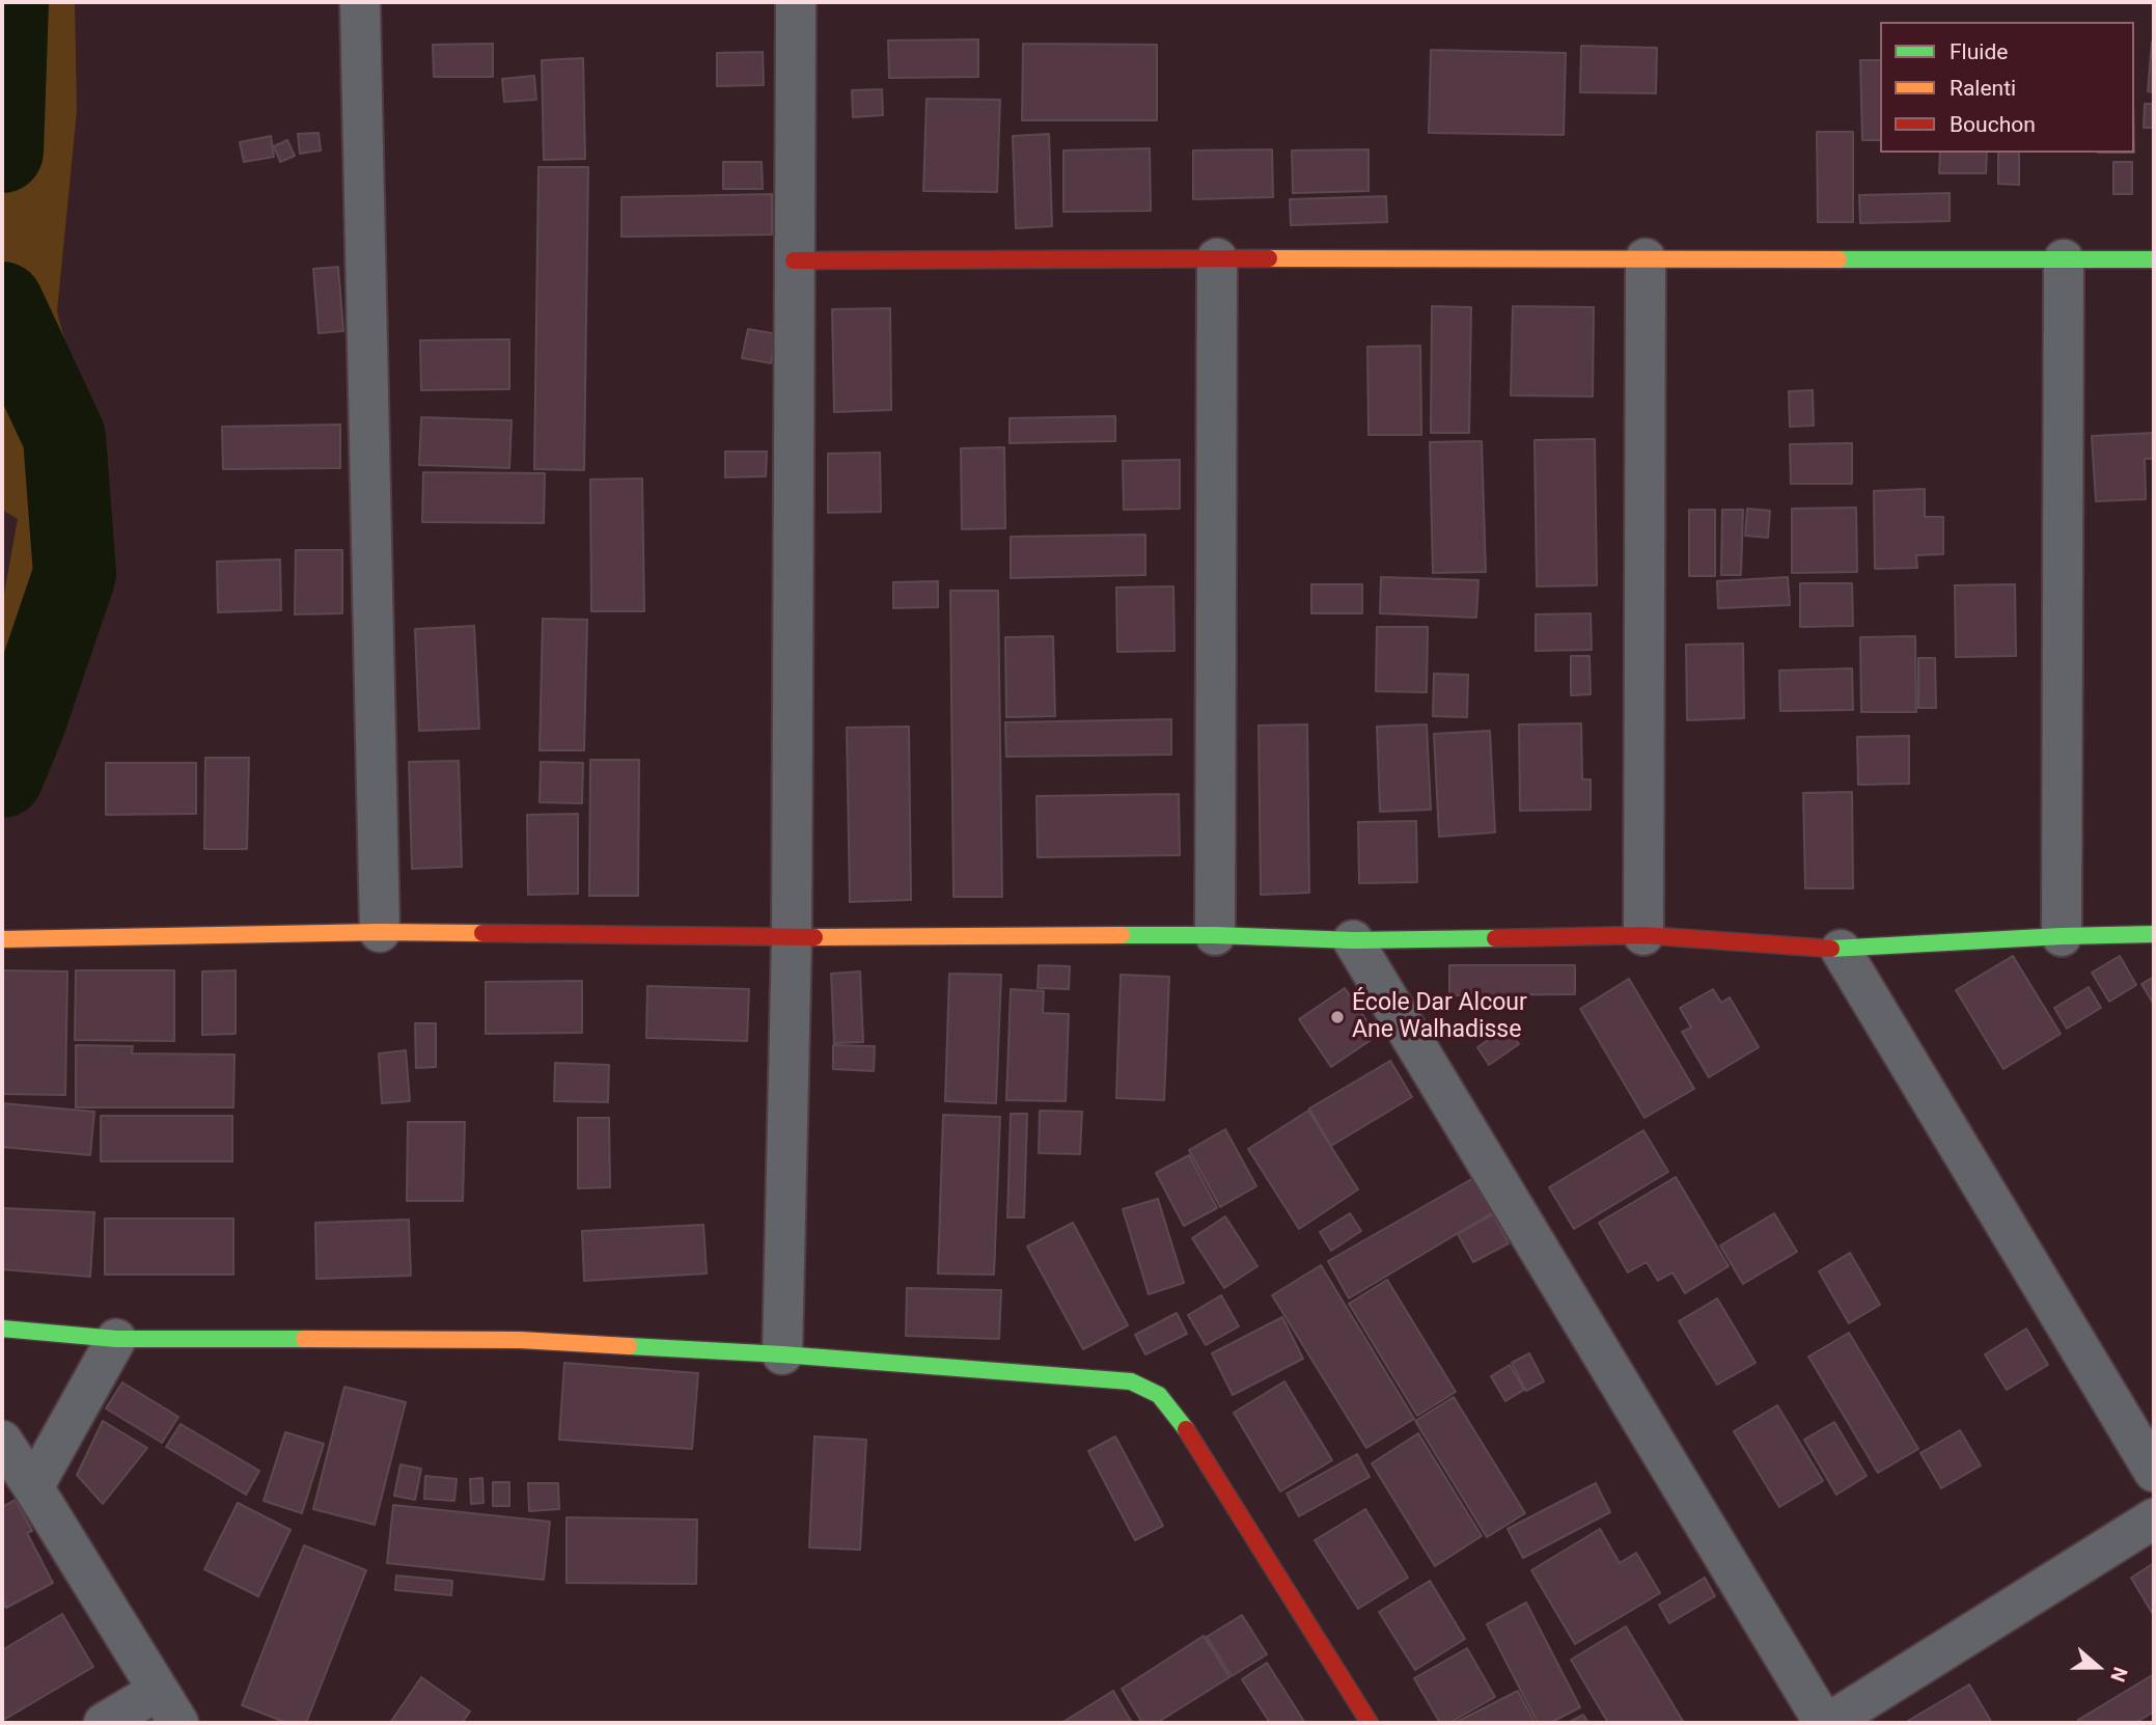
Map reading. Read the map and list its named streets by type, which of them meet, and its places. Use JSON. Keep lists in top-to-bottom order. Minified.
{"places":["École Dar Alcour Ane Walhadisse"],"legend":["Fluide","Ralenti","Bouchon"],"north":"right"}
